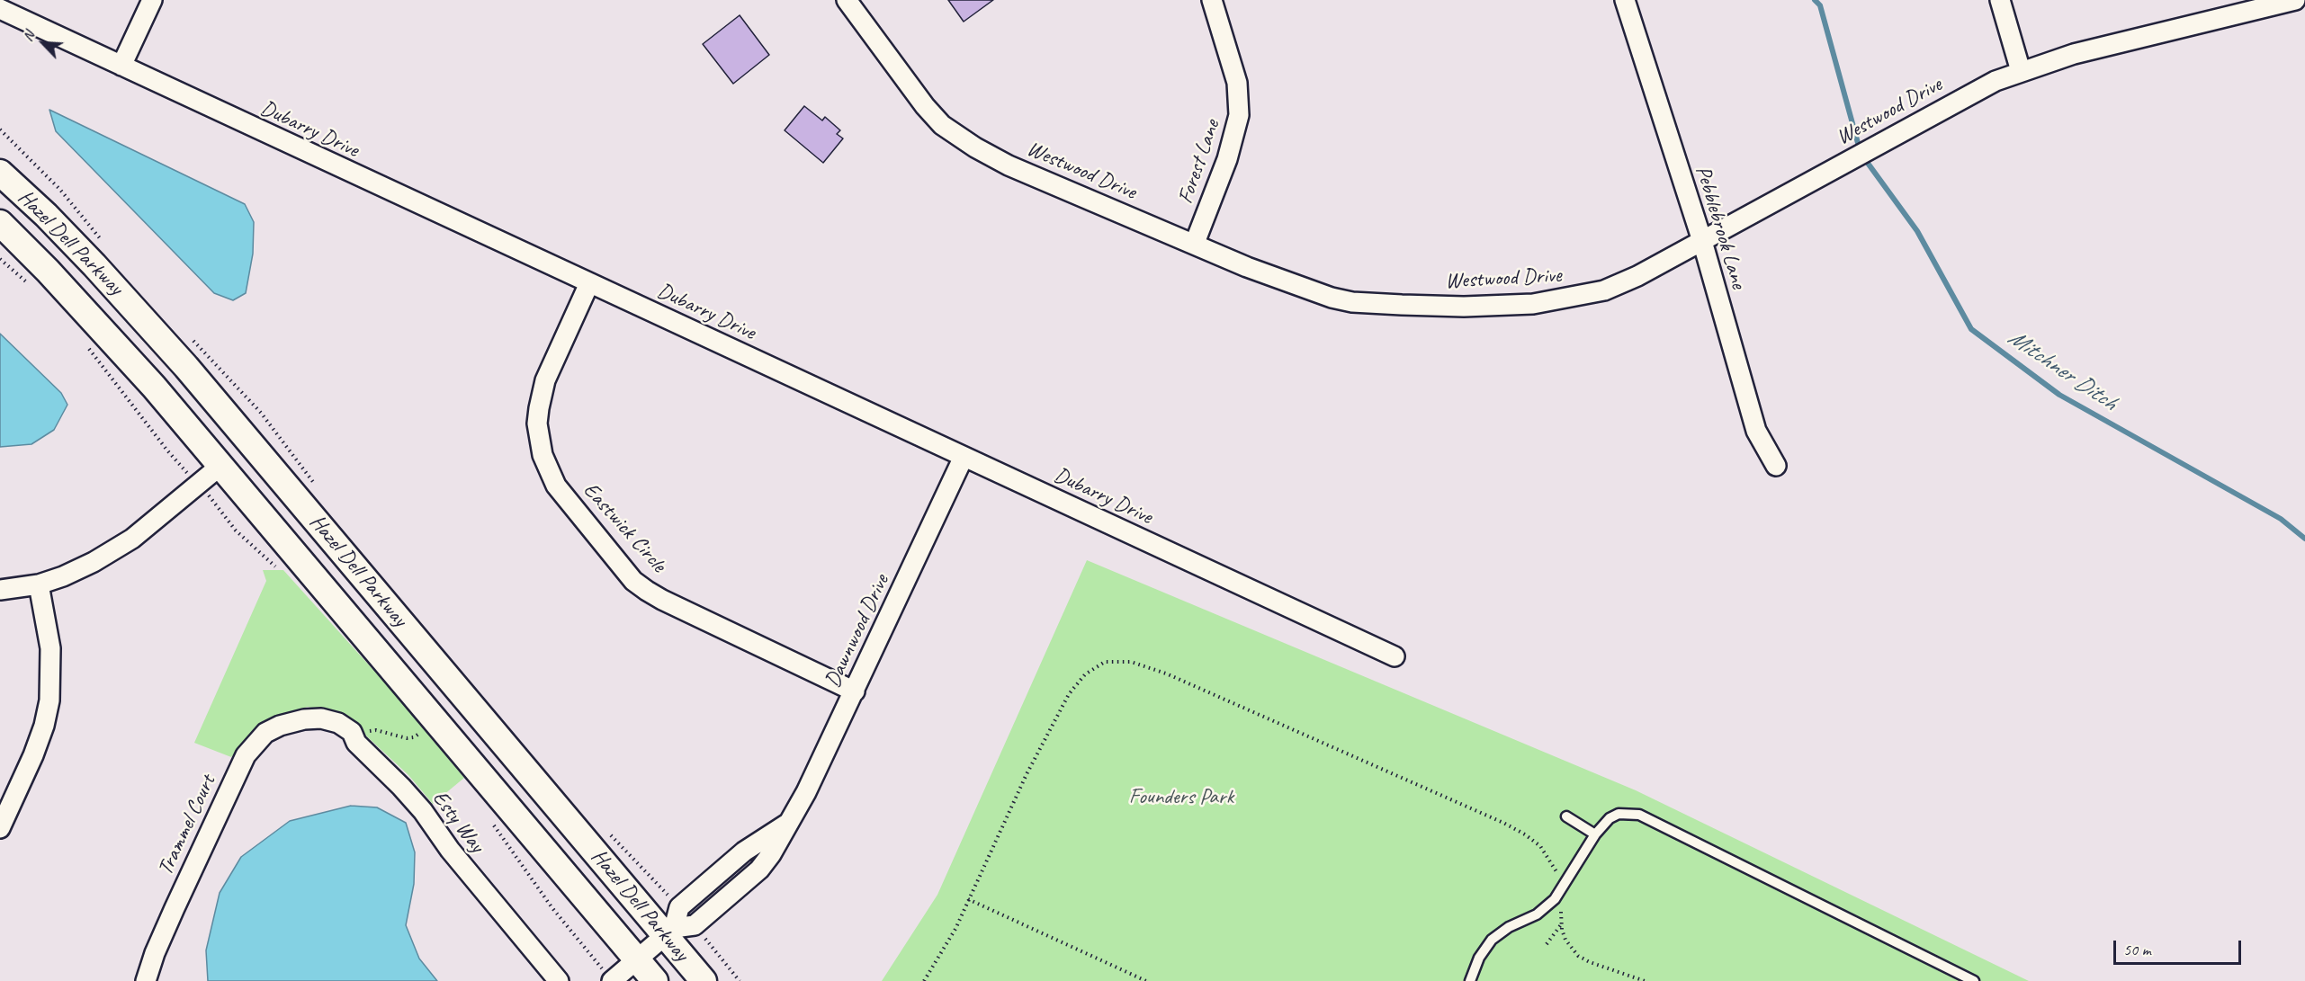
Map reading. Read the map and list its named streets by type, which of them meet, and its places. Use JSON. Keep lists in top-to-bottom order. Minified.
{"streets":{"main road":["Hazel Dell Parkway"],"street":["Westwood Drive","Dubarry Drive","Forest Lane","Pebblebrook Lane","Eastwick Circle","Dawnwood Drive","Esty Way","Trammel Court"]},"crossings":[["Westwood Drive","Forest Lane"],["Westwood Drive","Pebblebrook Lane"],["Dubarry Drive","Eastwick Circle"],["Dubarry Drive","Dawnwood Drive"],["Hazel Dell Parkway","Dawnwood Drive"],["Eastwick Circle","Dawnwood Drive"],["Esty Way","Trammel Court"]],"water":["Mitchner Ditch"],"parks":["Founders Park"],"scale_bar":"50 m","north":"top left"}
